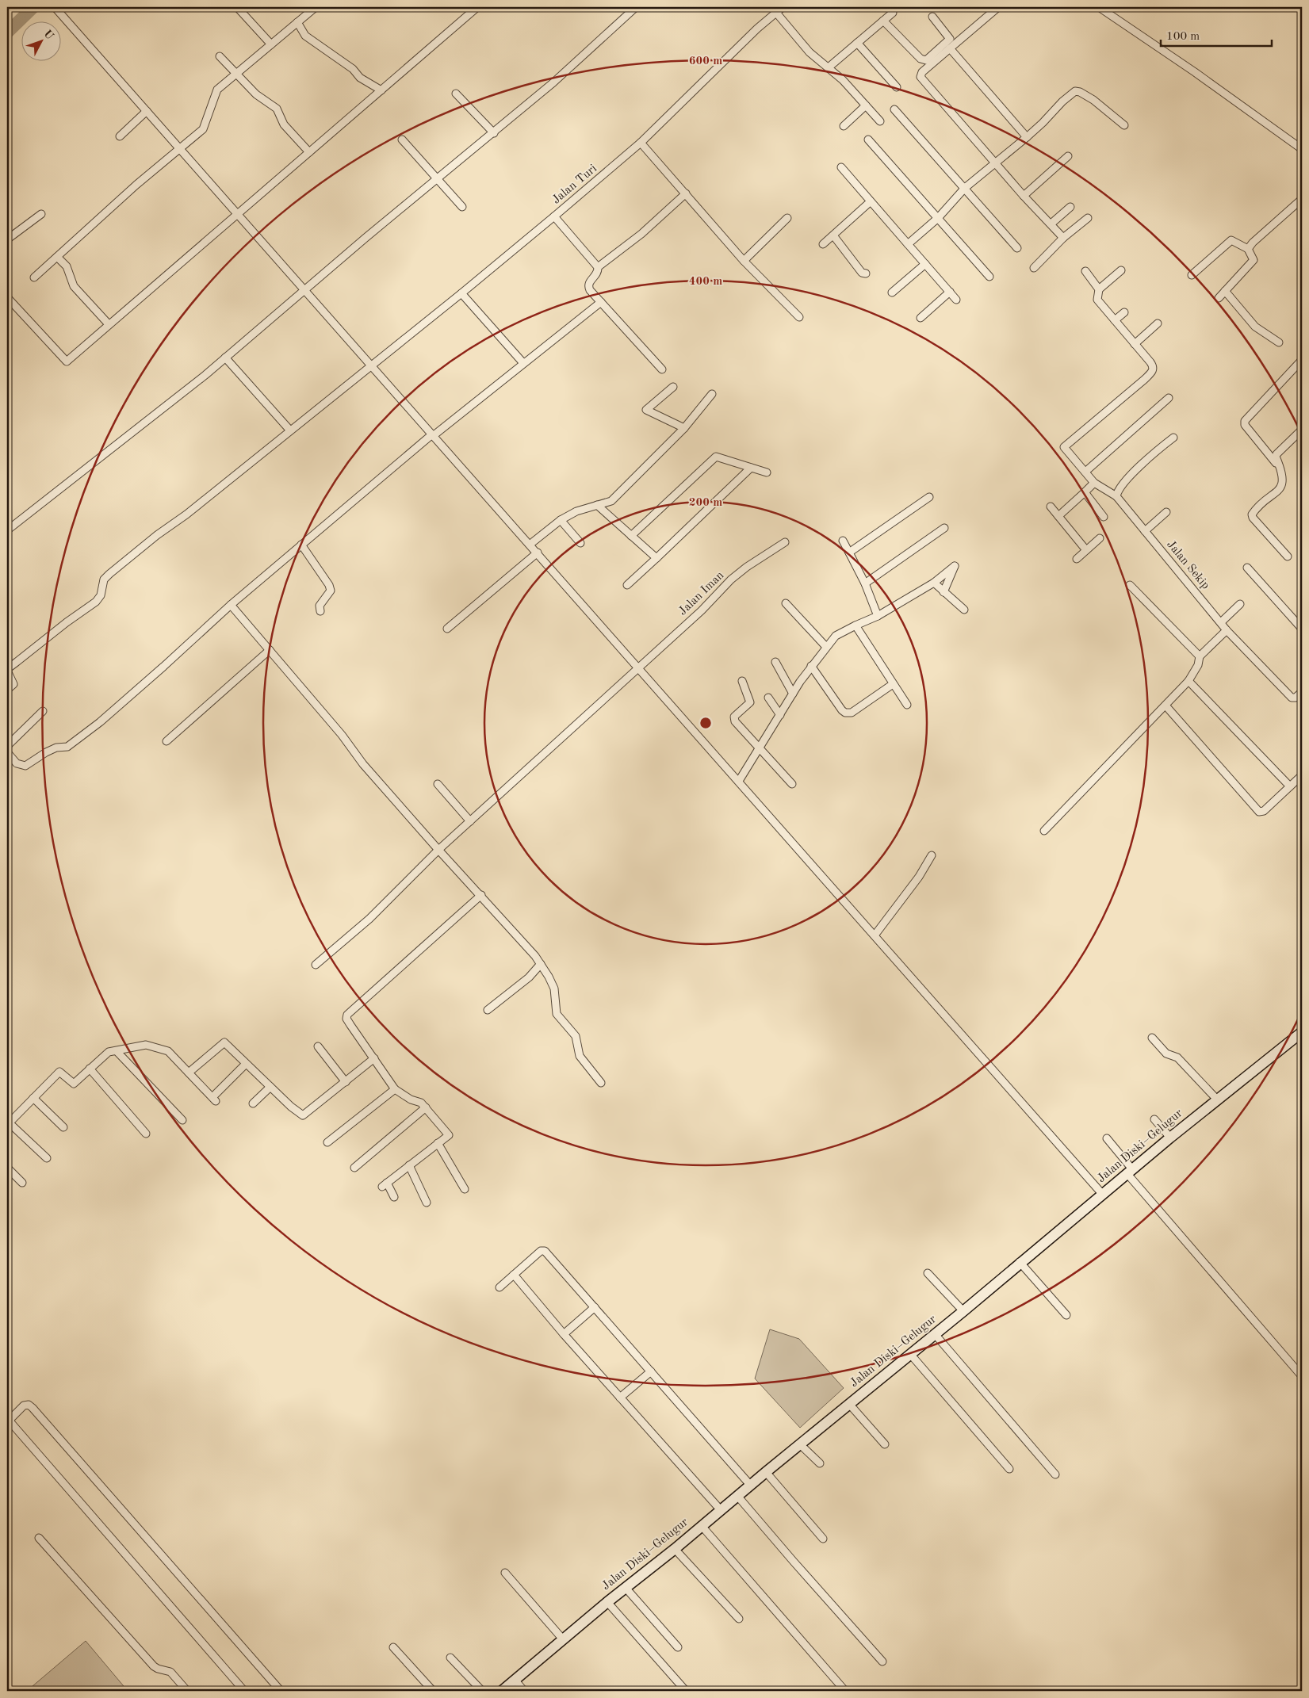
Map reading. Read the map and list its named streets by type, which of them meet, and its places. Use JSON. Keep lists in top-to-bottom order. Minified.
{"streets":{"main road":["Jalan Diski–Gelugur"],"street":["Jalan Turi","Jalan Sekip","Jalan Iman"]},"scale_bar":"100 m","north":"top right","rings":["600 m","400 m","200 m"]}
